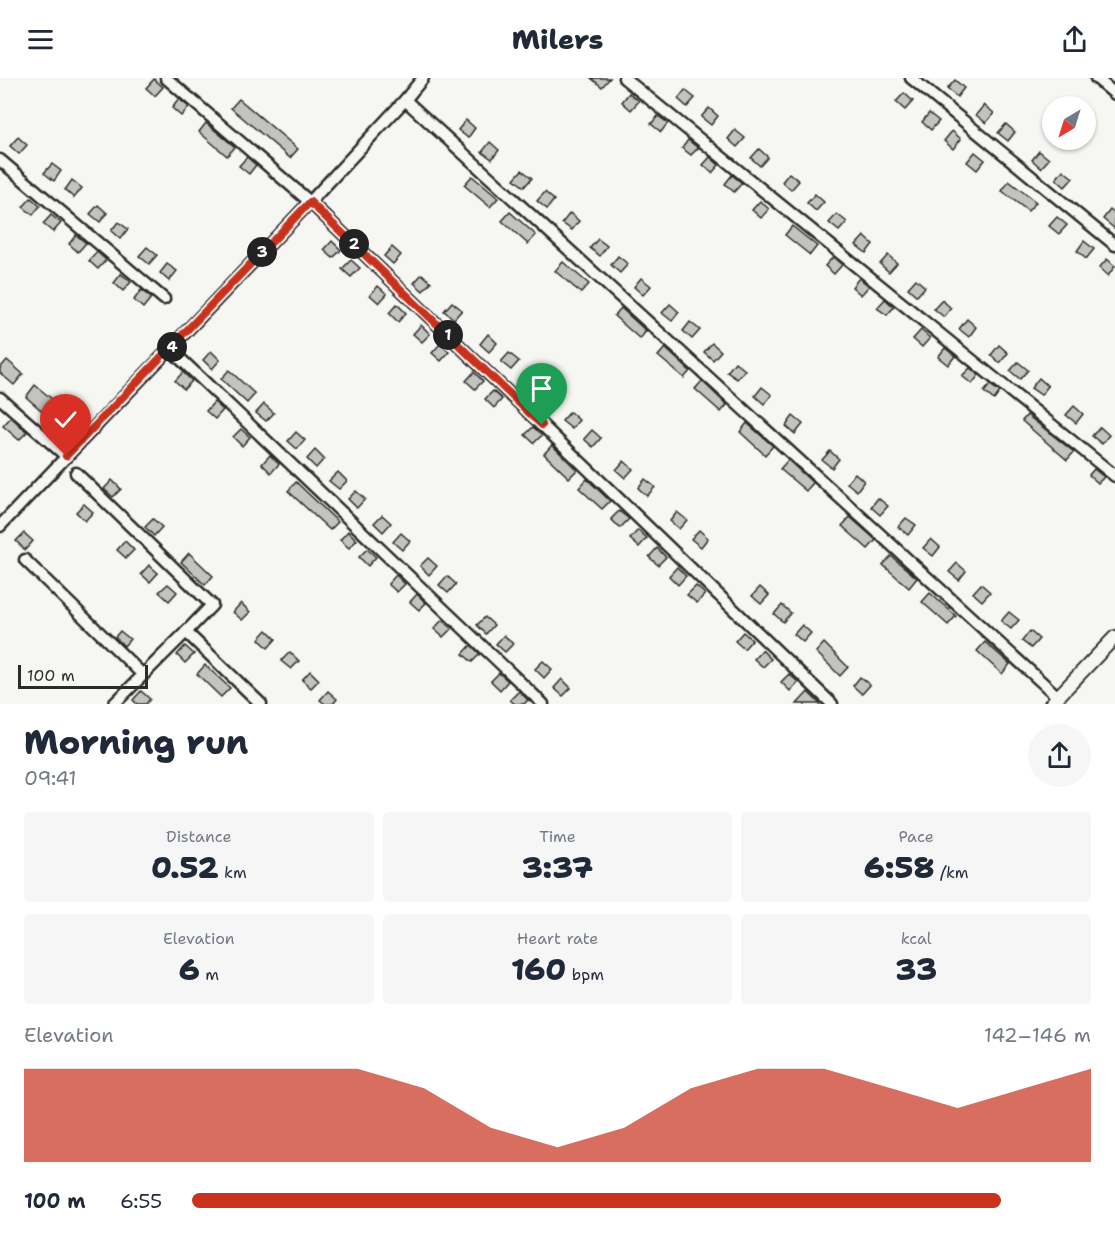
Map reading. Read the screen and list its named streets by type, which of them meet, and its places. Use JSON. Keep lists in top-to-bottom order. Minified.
{"scale_bar":"100 m","north":"bottom left","page":{"header":"Milers","pins":["2","3","1","4"],"scale":"100 m","heading":["Morning run","09:41"],"stats":[["Distance","0.52 km"],["Time","3:37"],["Pace","6:58 /km"],["Elevation","6 m"],["Heart rate","160 bpm"],["kcal","33"]],"chart":["Elevation","142–146 m"],"list":[{"name":"100 m","note":"6:55"}]}}
